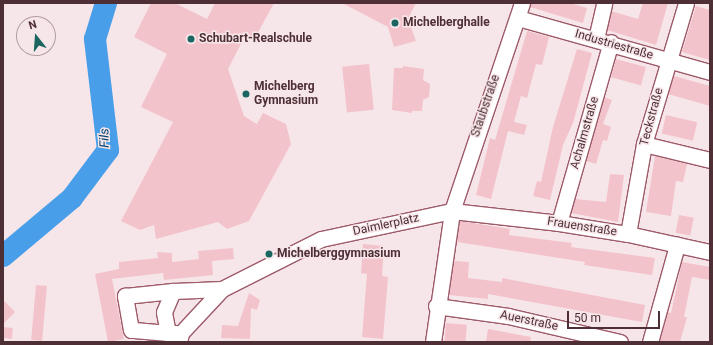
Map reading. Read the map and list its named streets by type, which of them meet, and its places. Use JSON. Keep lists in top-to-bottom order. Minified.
{"streets":{"street":["Industriestraße","Staubstraße","Teckstraße","Achalmstraße","Daimlerplatz","Frauenstraße","Auerstraße"]},"crossings":[["Industriestraße","Staubstraße"],["Industriestraße","Teckstraße"],["Industriestraße","Achalmstraße"],["Staubstraße","Daimlerplatz"],["Staubstraße","Frauenstraße"],["Teckstraße","Frauenstraße"],["Achalmstraße","Frauenstraße"],["Daimlerplatz","Frauenstraße"]],"water":["Fils"],"places":["Michelberghalle","Schubart-Realschule","Michelberg Gymnasium","Michelberggymnasium"],"scale_bar":"50 m","north":"top"}
